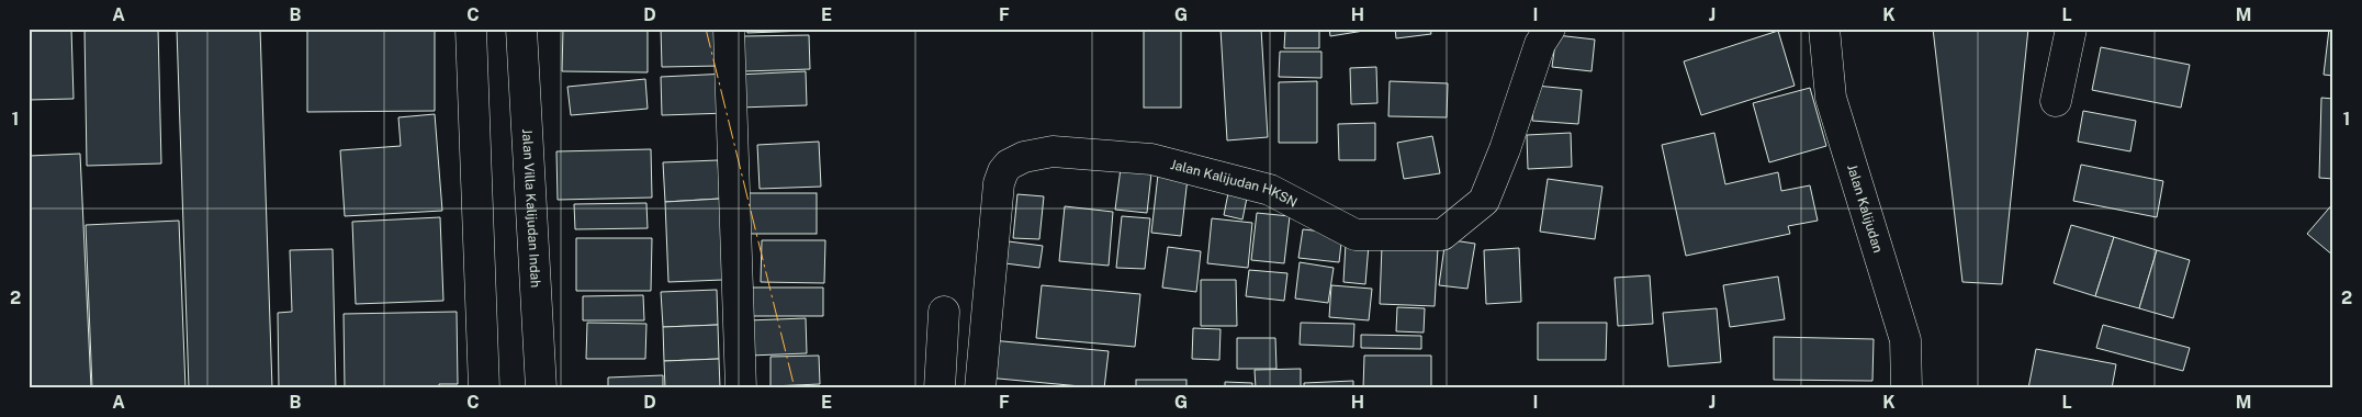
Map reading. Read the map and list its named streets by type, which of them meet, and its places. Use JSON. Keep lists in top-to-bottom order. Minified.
{"streets":{"street":["Jalan Kalijudan HKSN","Jalan Villa Kalijudan Indah","Jalan Kalijudan"]},"grid":{"columns":["A","B","C","D","E","F","G","H","I","J","K","L","M"],"rows":["1","2"]}}
